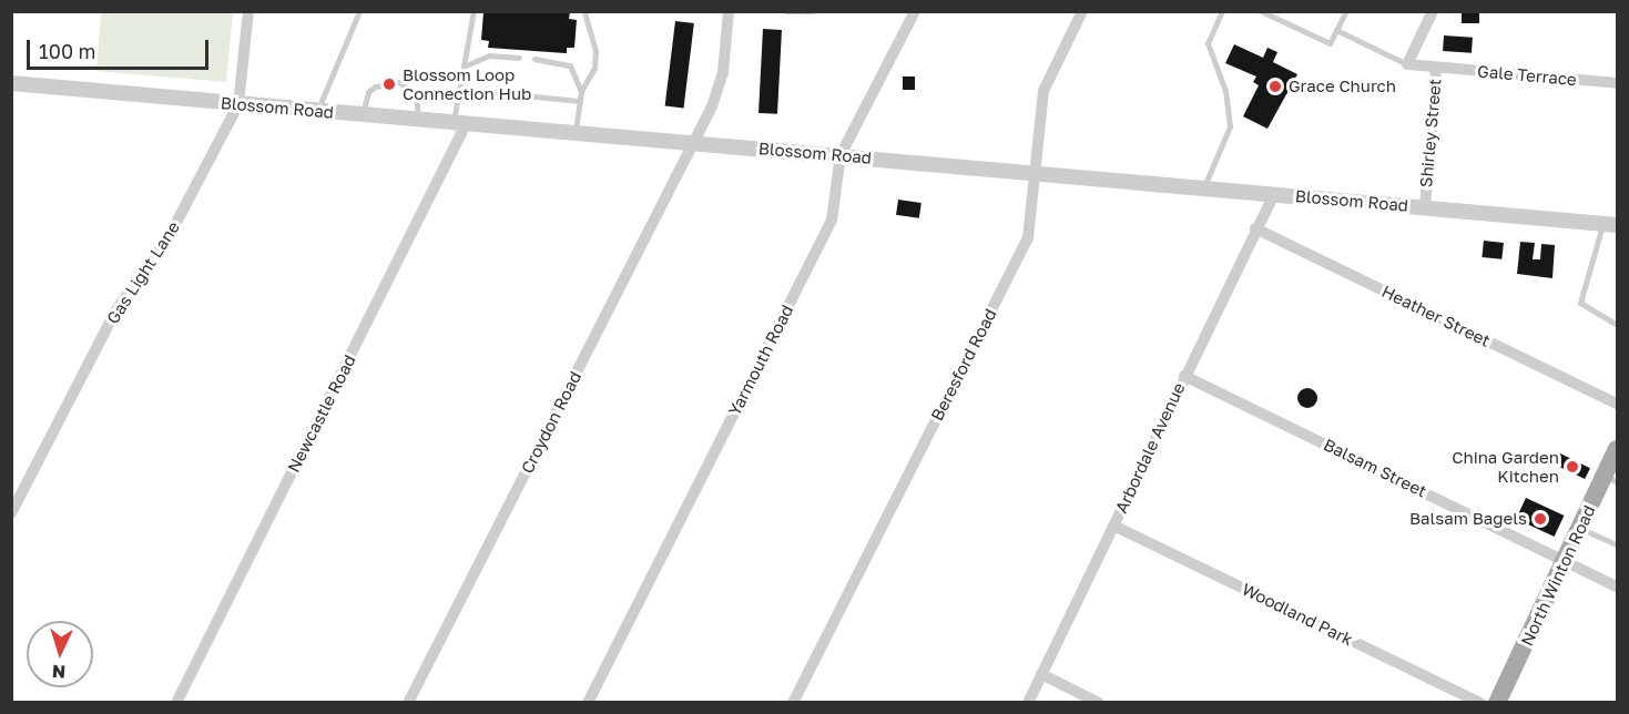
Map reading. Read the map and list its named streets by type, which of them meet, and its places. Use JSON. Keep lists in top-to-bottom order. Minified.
{"streets":{"main road":["North Winton Road"],"street":["Gale Terrace","Blossom Road","Shirley Street","Gas Light Lane","Heather Street","Yarmouth Road","Beresford Road","Newcastle Road","Croydon Road","Arbordale Avenue","Balsam Street","Woodland Park"]},"crossings":[["Gale Terrace","Shirley Street"],["Blossom Road","Shirley Street"],["Blossom Road","Gas Light Lane"],["Blossom Road","Yarmouth Road"],["Blossom Road","Beresford Road"],["Blossom Road","Newcastle Road"],["Blossom Road","Croydon Road"],["Blossom Road","Arbordale Avenue"],["Heather Street","Arbordale Avenue"],["Arbordale Avenue","Balsam Street"],["Arbordale Avenue","Woodland Park"],["Balsam Street","North Winton Road"]],"places":["Blossom Loop Connection Hub","Grace Church","China Garden Kitchen","Balsam Bagels"],"scale_bar":"100 m","north":"bottom"}
